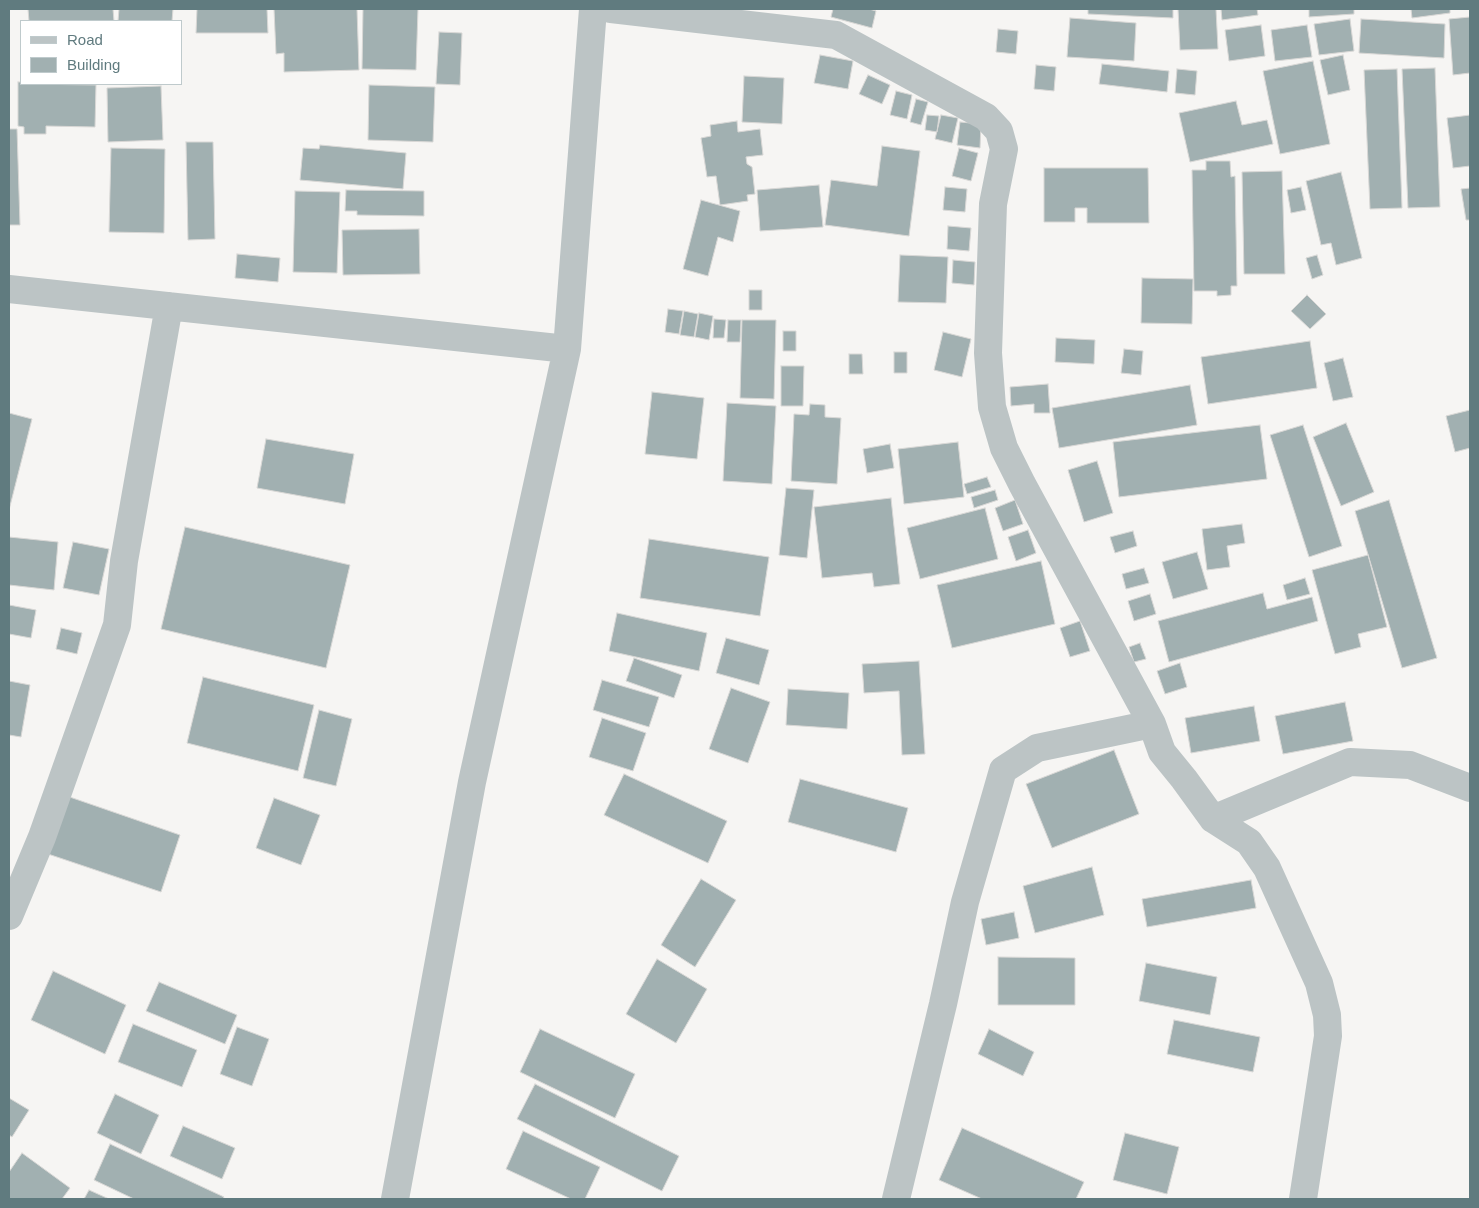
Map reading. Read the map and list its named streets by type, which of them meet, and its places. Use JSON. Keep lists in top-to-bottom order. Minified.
{"legend":["Road","Building"]}
